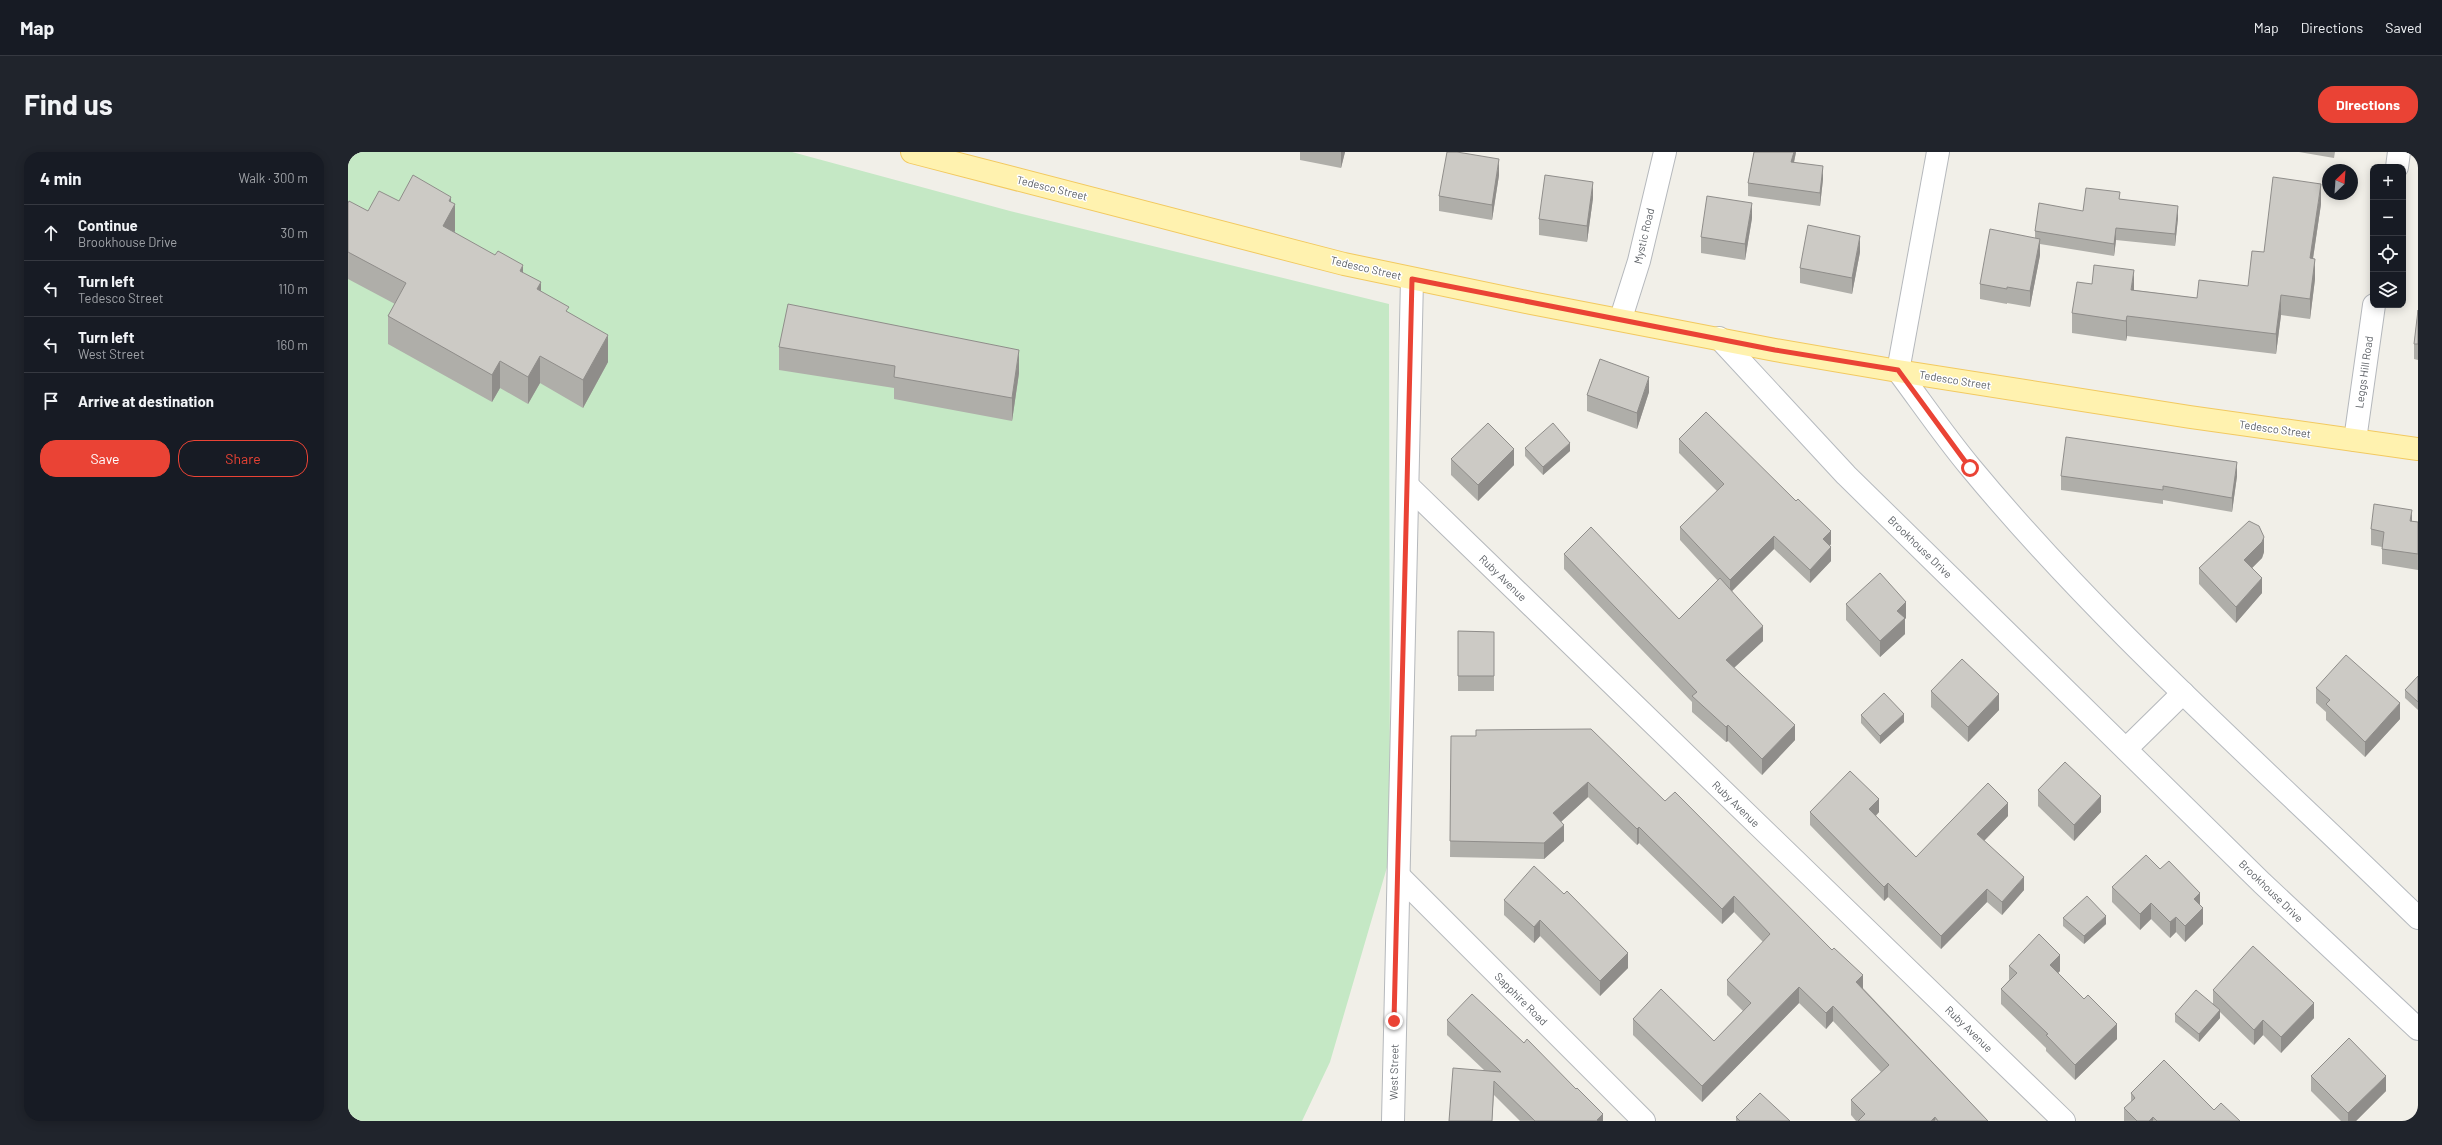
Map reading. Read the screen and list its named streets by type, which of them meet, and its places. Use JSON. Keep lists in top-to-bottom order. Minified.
{"streets":{"main road":["Tedesco Street"],"street":["Mystic Road","Leggs Hill Road","Brookhouse Drive","Ruby Avenue","Sapphire Road","West Street"]},"crossings":[["Tedesco Street","Mystic Road"],["Tedesco Street","Leggs Hill Road"],["Tedesco Street","Brookhouse Drive"],["Tedesco Street","West Street"],["Ruby Avenue","West Street"],["Sapphire Road","West Street"]],"north":"top right","page":{"header":"Map","nav":["Map","Directions","Saved"],"buttons":["Directions",["Save","Share"]],"title":"Find us","heading":["4 min","Walk · 300 m"],"map_buttons":["+","−"],"list":[["Continue","Brookhouse Drive","30 m"],["Turn left","Tedesco Street","110 m"],["Turn left","West Street","160 m"],"Arrive at destination"]}}
